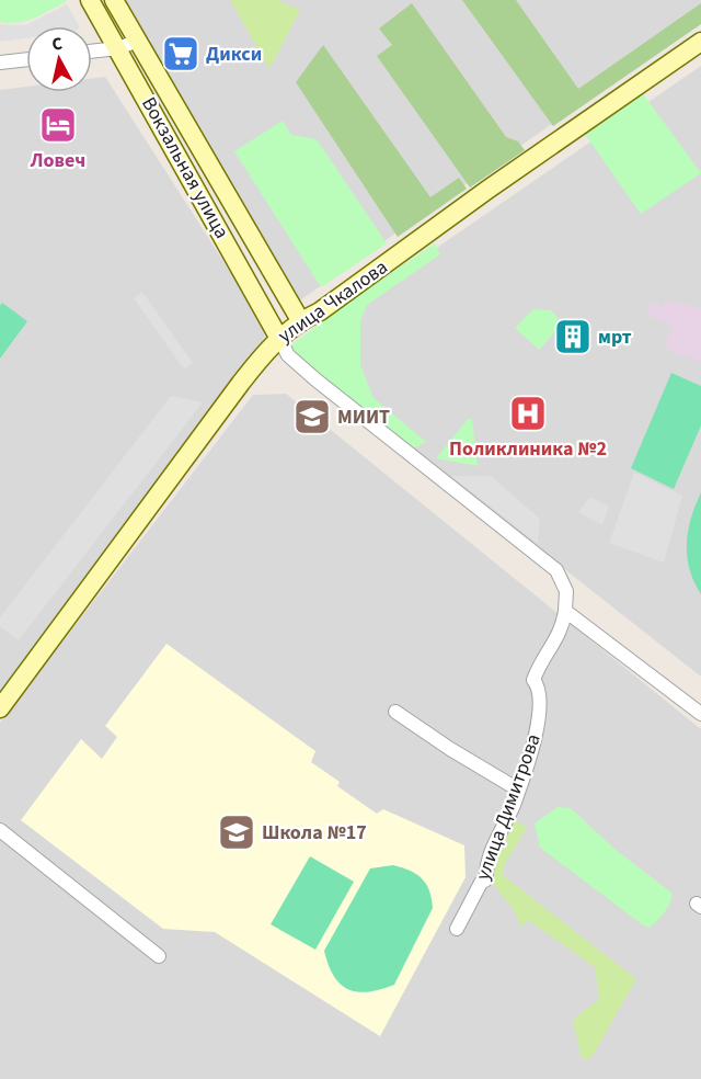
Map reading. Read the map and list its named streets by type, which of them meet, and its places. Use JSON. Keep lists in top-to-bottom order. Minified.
{"streets":{"street":["Вокзальная улица","улица Чкалова","улица Димитрова"]},"crossings":[["Вокзальная улица","улица Чкалова"]],"places":{"supermarket":["Дикси"],"hotel":["Ловеч"],"building":["мрт"],"hospital":["Поликлиника №2"],"school or university":["МИИТ","Школа №17"]},"north":"top"}
